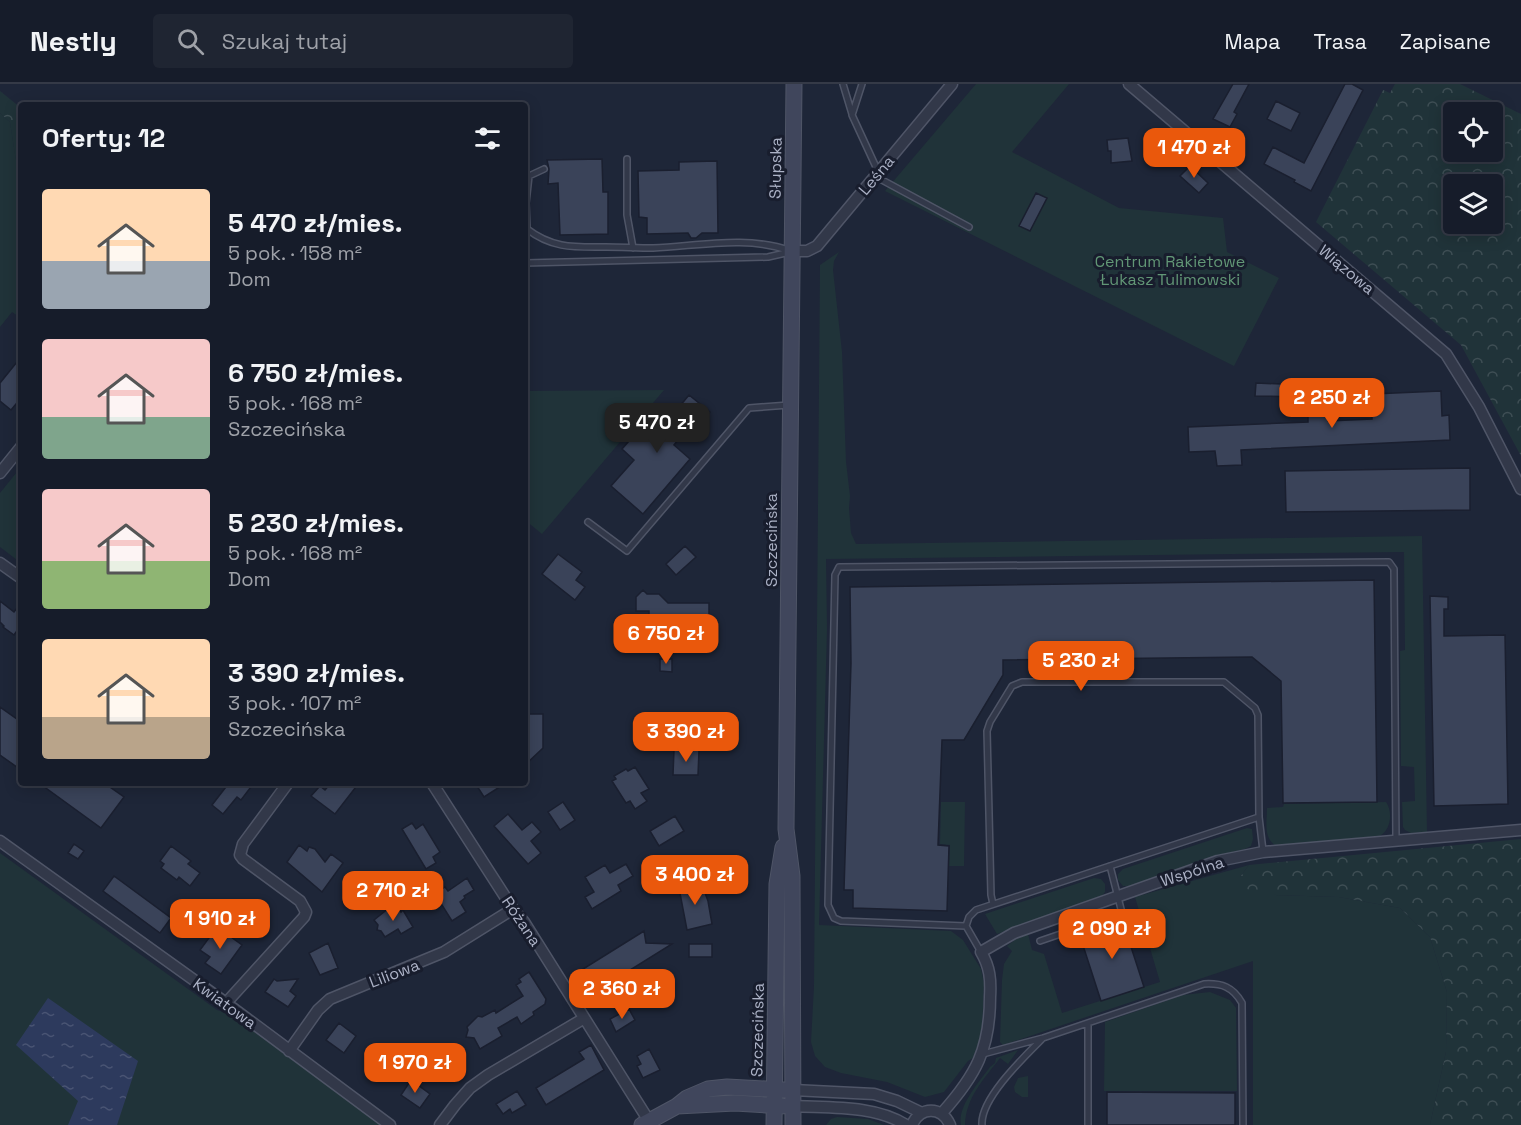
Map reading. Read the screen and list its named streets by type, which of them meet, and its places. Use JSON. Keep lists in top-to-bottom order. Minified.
{"streets":{"main road":["Słupska","Szczecińska"],"street":["Leśna","Wiązowa","Wspólna","Różana","Liliowa","Kwiatowa"]},"crossings":[["Słupska","Leśna"],["Słupska","Szczecińska"],["Leśna","Szczecińska"],["Różana","Liliowa"],["Liliowa","Kwiatowa"]],"parks":["Centrum Rakietowe Łukasz Tulimowski"],"page":{"header":"Nestly","search":"Szukaj tutaj","nav":["Mapa","Trasa","Zapisane"],"heading":"Oferty: 12","price":["1 470 zł","2 250 zł","5 470 zł","6 750 zł","5 230 zł","3 390 zł","3 400 zł","2 710 zł","1 910 zł","2 090 zł","2 360 zł","1 970 zł"],"list":[{"name":"5 470 zł/mies.","note":"5 pok. · 158 m² · Dom"},{"name":"6 750 zł/mies.","note":"5 pok. · 168 m² · Szczecińska"},{"name":"5 230 zł/mies.","note":"5 pok. · 168 m² · Dom"},{"name":"3 390 zł/mies.","note":"3 pok. · 107 m² · Szczecińska"}]}}
